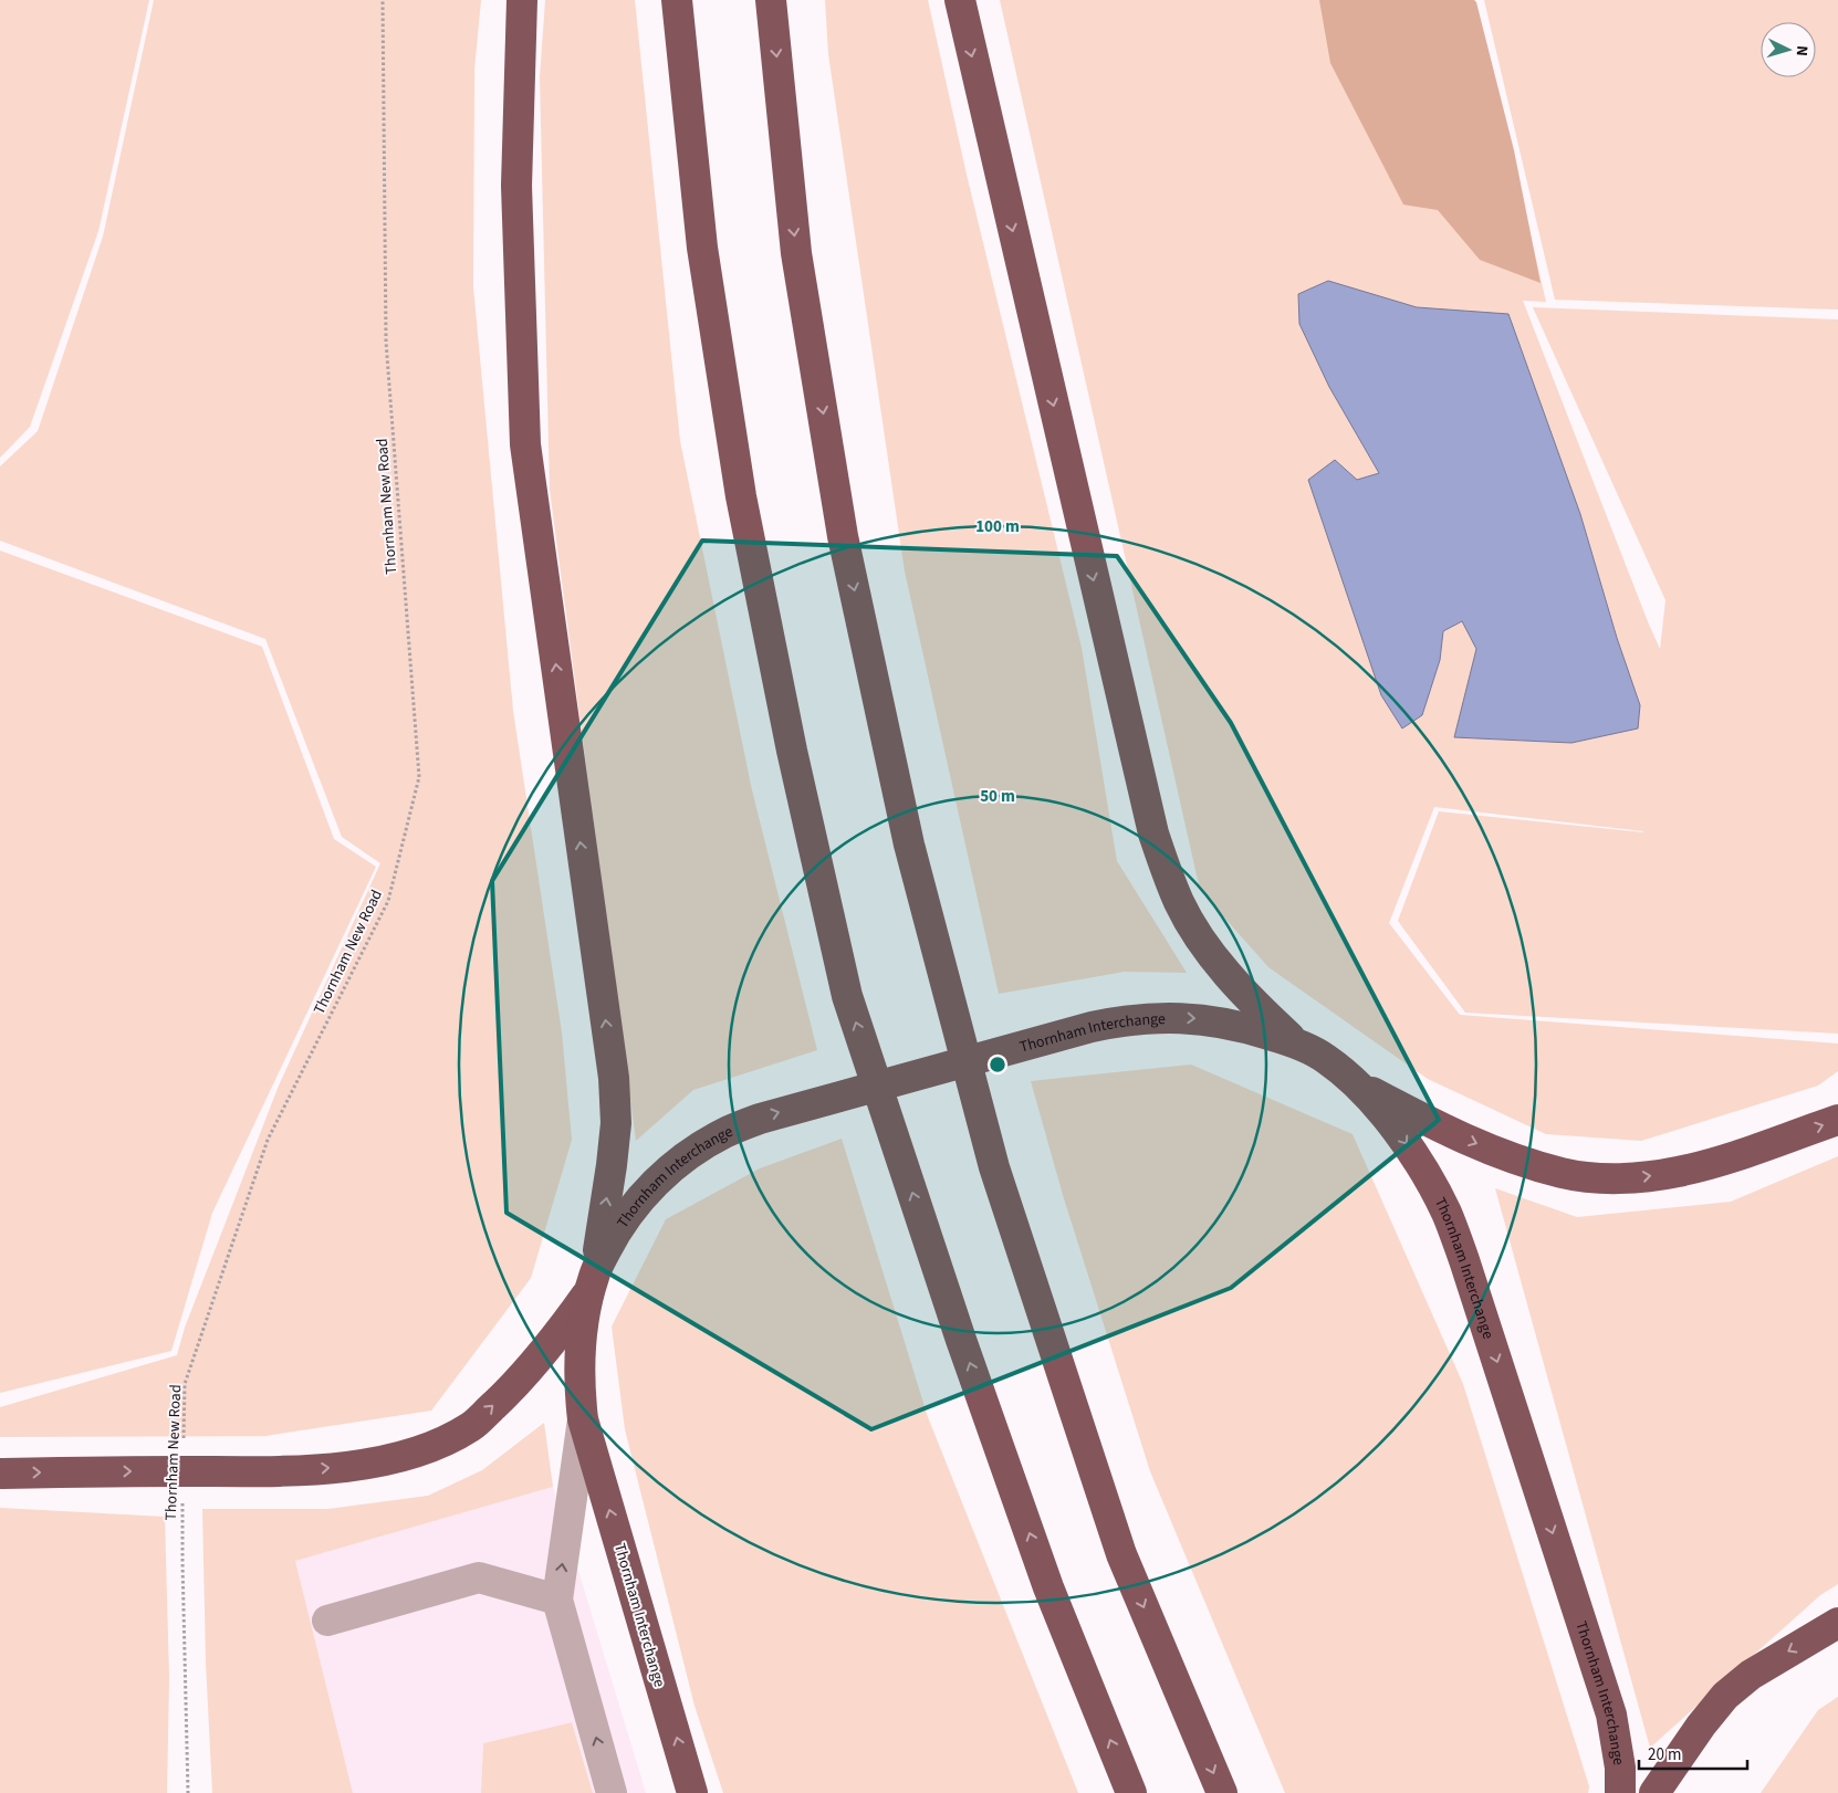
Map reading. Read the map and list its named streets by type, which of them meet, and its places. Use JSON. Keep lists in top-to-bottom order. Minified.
{"streets":{"highway":["Thornham Interchange"],"path":["Thornham New Road"]},"scale_bar":"20 m","north":"right","rings":["100 m","50 m"]}
